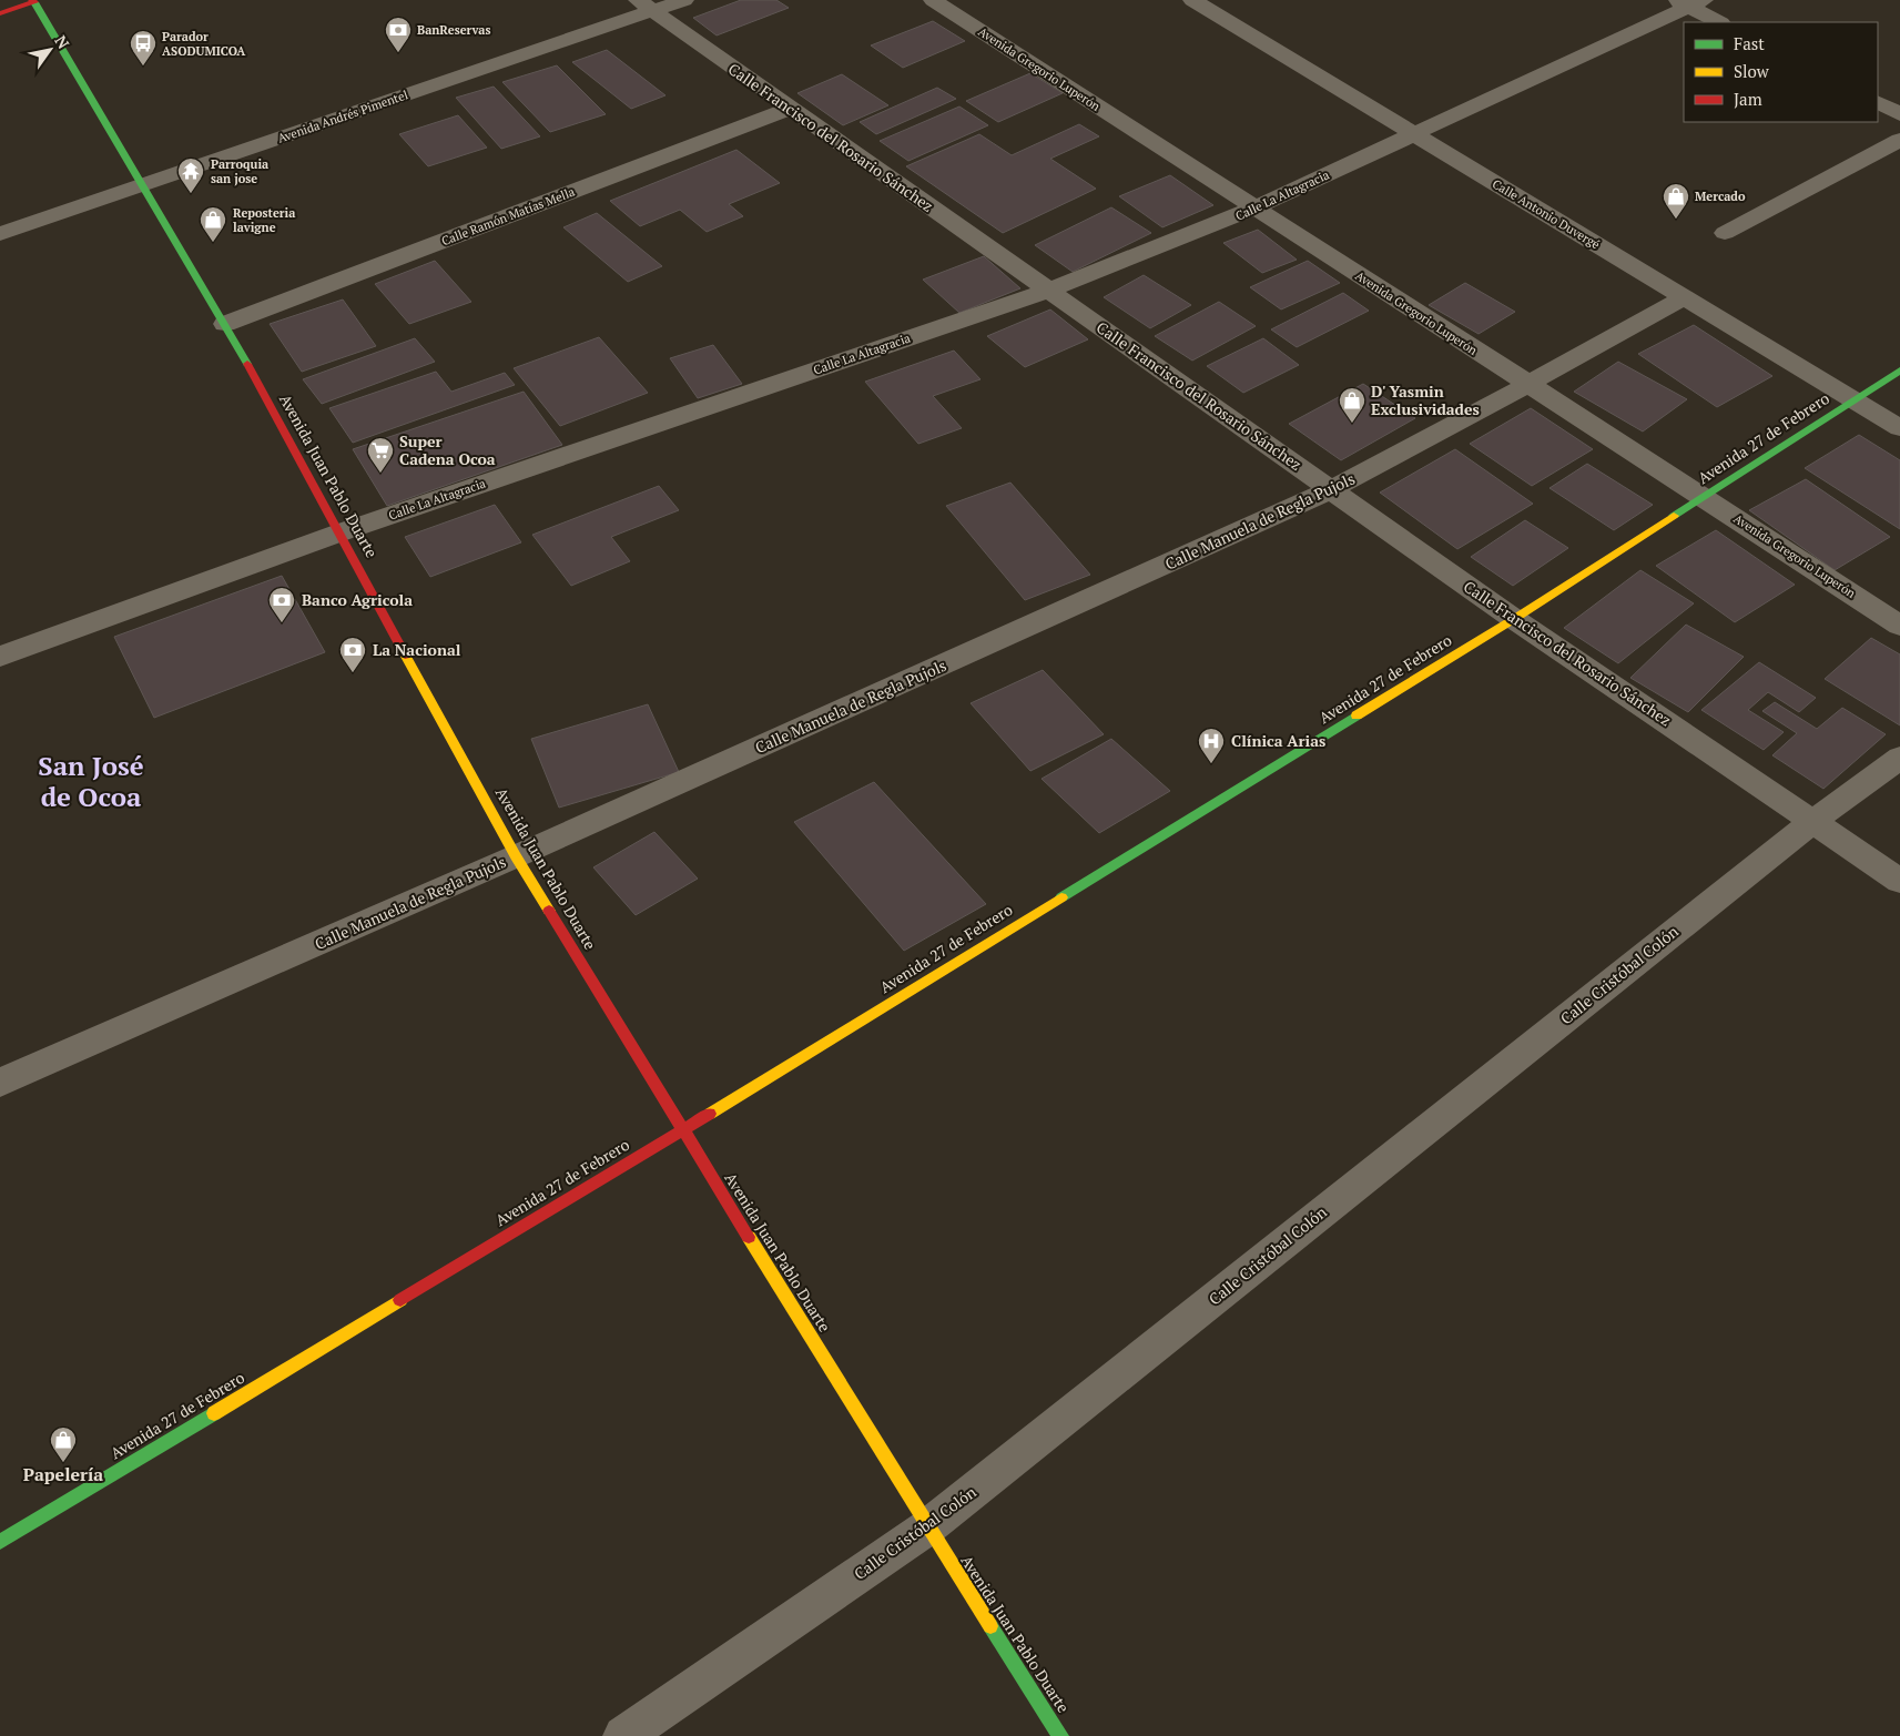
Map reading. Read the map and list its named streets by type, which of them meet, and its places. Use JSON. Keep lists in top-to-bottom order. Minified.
{"streets":{"main road":["Avenida 27 de Febrero","Avenida Juan Pablo Duarte"],"street":["Avenida Gregorio Luperón","Avenida Andrés Pimentel","Calle Francisco del Rosario Sánchez","Calle La Altagracia","Calle Antonio Duvergé","Calle Ramón Matías Mella","Calle Manuela de Regla Pujols","Calle Cristóbal Colón"]},"crossings":[["Avenida Gregorio Luperón","Calle La Altagracia"],["Avenida Gregorio Luperón","Avenida 27 de Febrero"],["Avenida Gregorio Luperón","Calle Manuela de Regla Pujols"],["Avenida Andrés Pimentel","Calle Francisco del Rosario Sánchez"],["Avenida Andrés Pimentel","Avenida Juan Pablo Duarte"],["Calle Francisco del Rosario Sánchez","Calle La Altagracia"],["Calle Francisco del Rosario Sánchez","Calle Ramón Matías Mella"],["Calle Francisco del Rosario Sánchez","Avenida 27 de Febrero"],["Calle Francisco del Rosario Sánchez","Calle Manuela de Regla Pujols"],["Calle Francisco del Rosario Sánchez","Calle Cristóbal Colón"],["Calle La Altagracia","Calle Antonio Duvergé"],["Calle La Altagracia","Avenida Juan Pablo Duarte"],["Calle Antonio Duvergé","Avenida 27 de Febrero"],["Calle Antonio Duvergé","Calle Manuela de Regla Pujols"],["Calle Ramón Matías Mella","Avenida Juan Pablo Duarte"],["Avenida 27 de Febrero","Avenida Juan Pablo Duarte"],["Avenida Juan Pablo Duarte","Calle Manuela de Regla Pujols"],["Avenida Juan Pablo Duarte","Calle Cristóbal Colón"]],"districts":["San José de Ocoa"],"places":{"bank":["BanReservas","Banco Agricola","La Nacional"],"bus stop":["Parador ASODUMICOA"],"temple":["Parroquia san jose"],"shop":["Mercado","Reposteria lavigne","D' Yasmin Exclusividades","Papelería"],"supermarket":["Super Cadena Ocoa"],"hospital":["Clínica Arias"]},"legend":["Fast","Slow","Jam"],"north":"top right"}
